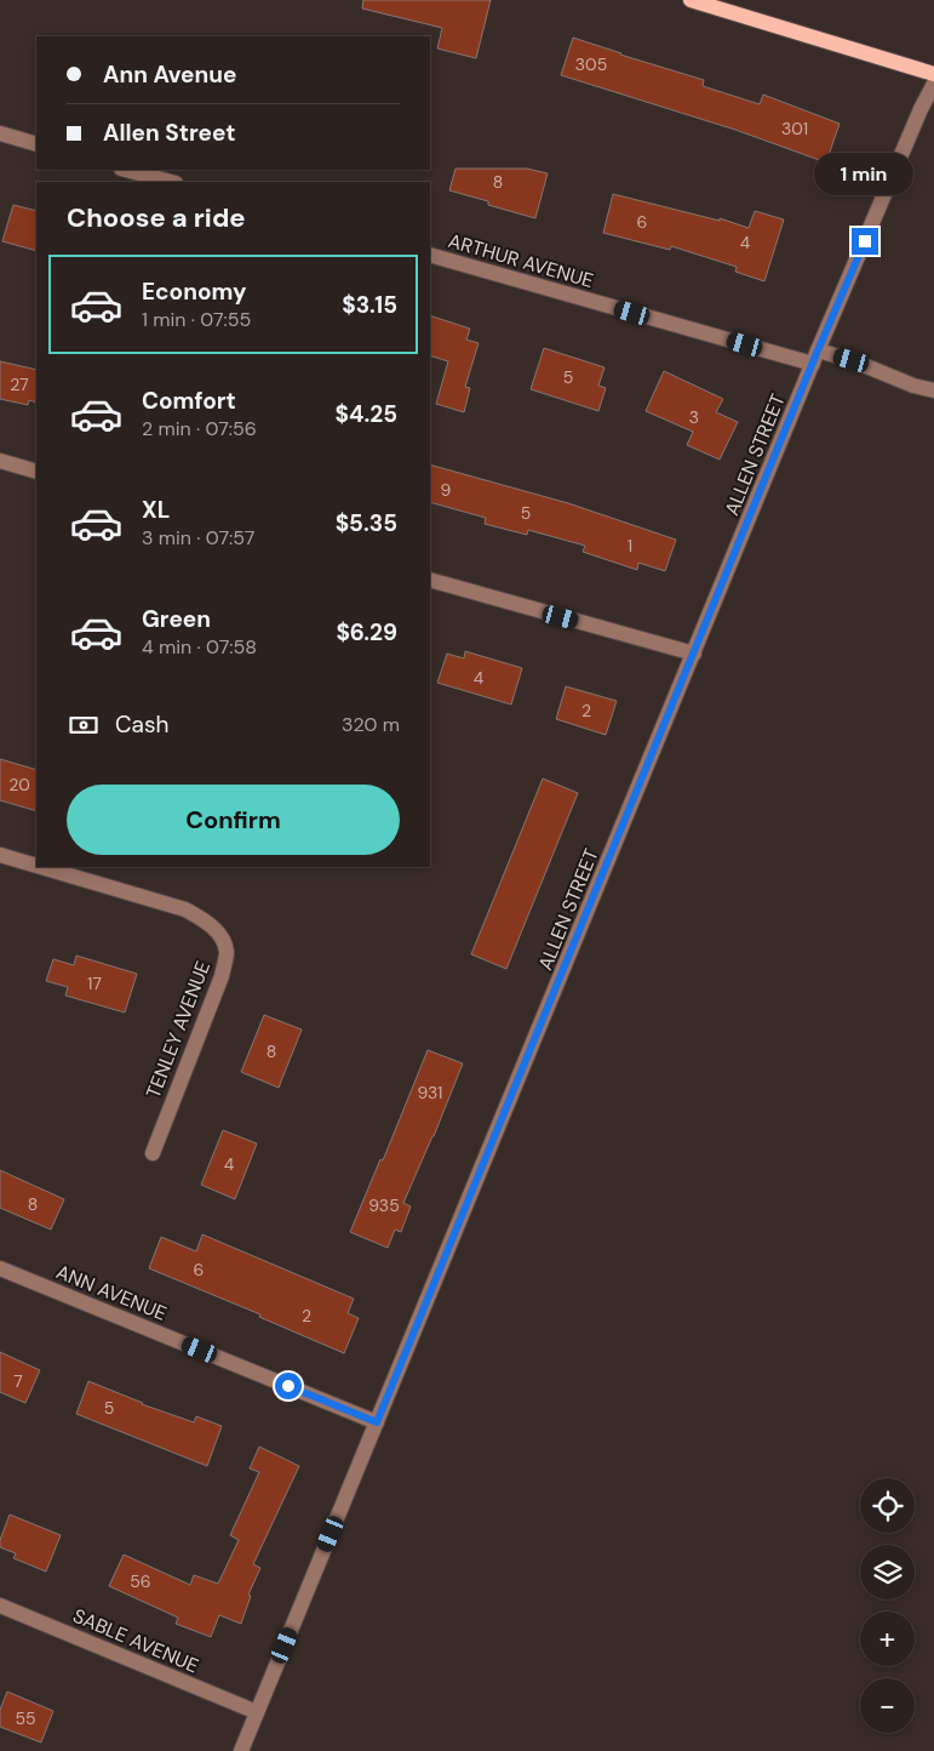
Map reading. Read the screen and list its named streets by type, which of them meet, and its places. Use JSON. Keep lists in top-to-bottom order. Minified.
{"streets":{"street":["ARTHUR AVENUE","ALLEN STREET","TENLEY AVENUE","ANN AVENUE","SABLE AVENUE"]},"crossings":[["ARTHUR AVENUE","ALLEN STREET"],["ALLEN STREET","ANN AVENUE"],["ALLEN STREET","SABLE AVENUE"]],"house_numbers":["305","301","8","6","4","5","27","3","9","5","1","4","2","20","17","8","931","4","8","935","6","2","7","5","56","55"],"page":{"banner":["Ann Avenue","Allen Street"],"bubble":"1 min","heading":"Choose a ride","list":[{"name":"Economy","note":"1 min · 07:55","value":"$3.15"},{"name":"Comfort","note":"2 min · 07:56","value":"$4.25"},{"name":"XL","note":"3 min · 07:57","value":"$5.35"},{"name":"Green","note":"4 min · 07:58","value":"$6.29"}],"pay":["Cash","320 m"],"buttons":"Confirm","map_buttons":["+","−"]}}
